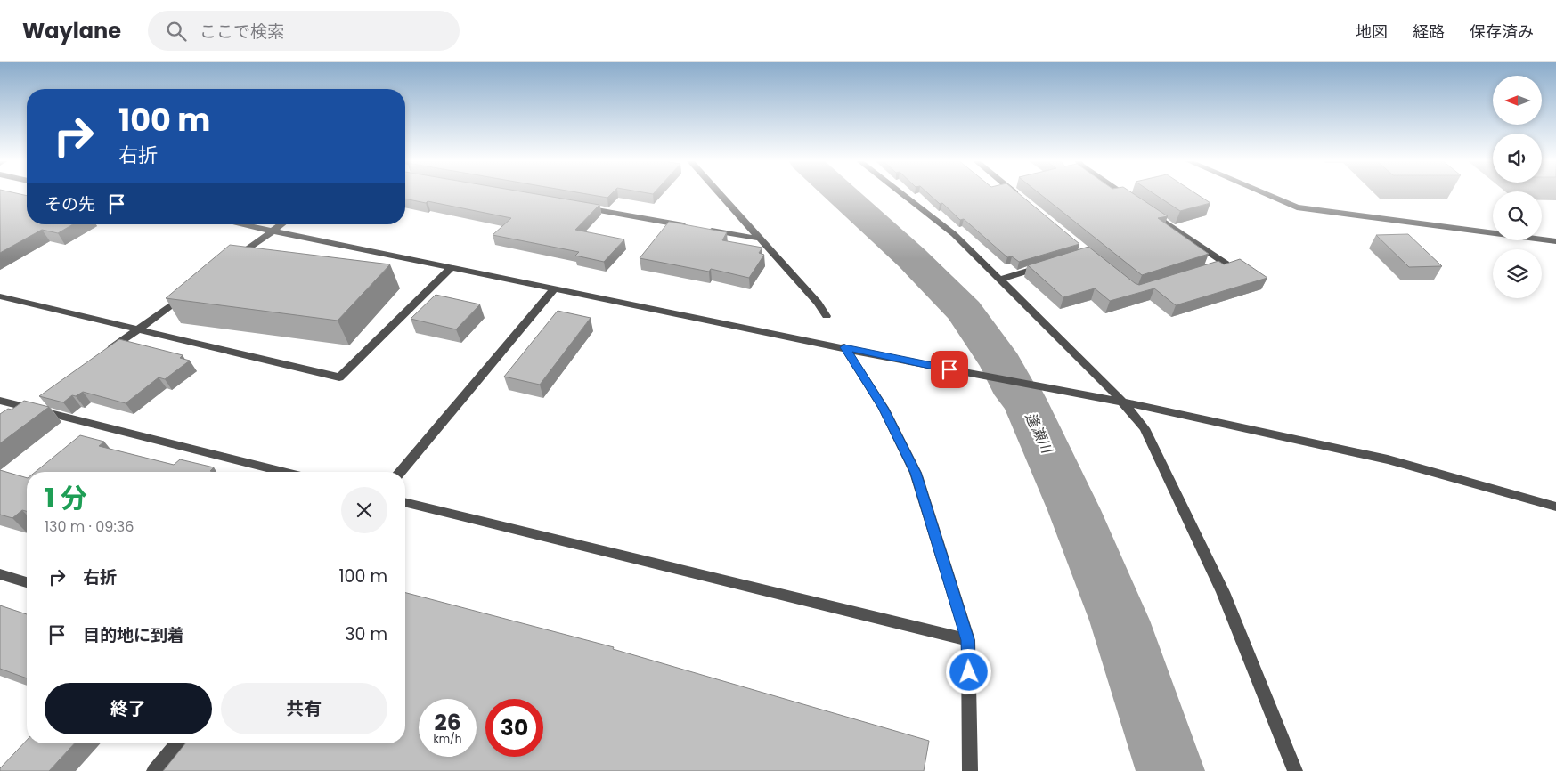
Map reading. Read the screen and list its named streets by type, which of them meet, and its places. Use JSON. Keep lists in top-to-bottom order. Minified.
{"water":["逢瀬川"],"north":"left","page":{"header":"Waylane","search":"ここで検索","nav":["地図","経路","保存済み"],"turn":["100 m","右折"],"then":"その先","heading":["1 分","130 m · 09:36"],"list":[{"name":"右折","value":"100 m"},{"name":"目的地に到着","value":"30 m"}],"buttons":["終了","共有"],"speed":"26 km/h","limit":"30"}}
